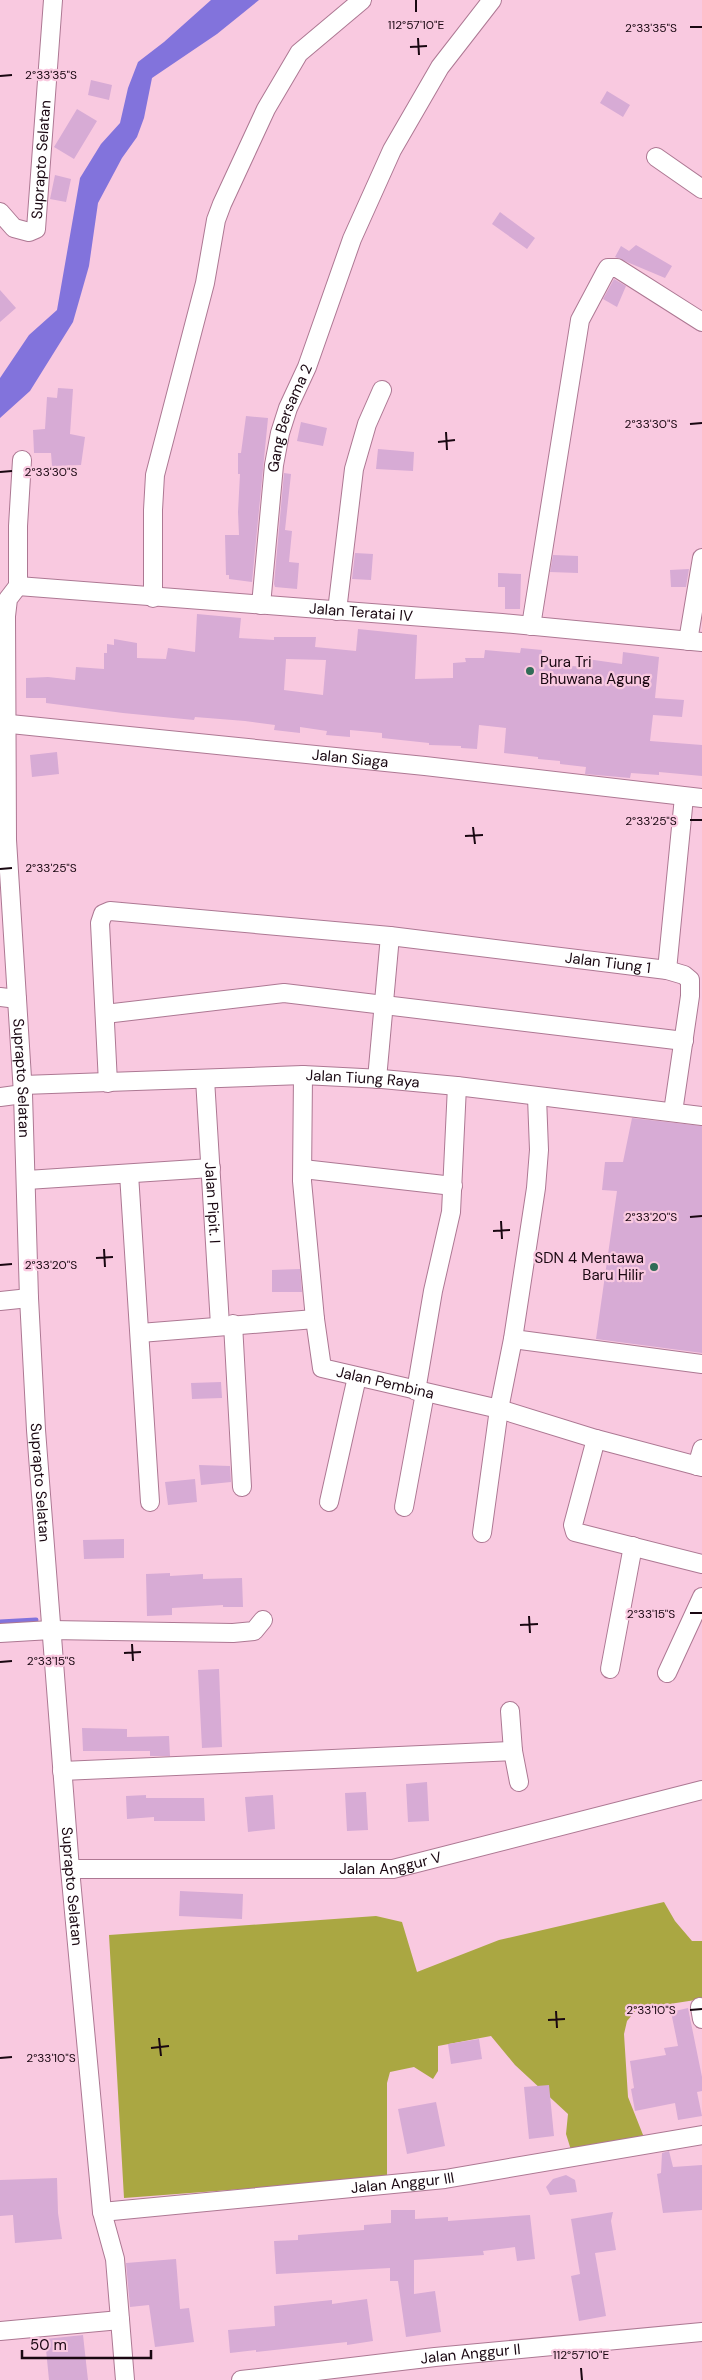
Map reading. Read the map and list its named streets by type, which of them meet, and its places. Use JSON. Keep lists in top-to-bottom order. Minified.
{"streets":{"street":["Suprapto Selatan","Gang Bersama 2","Jalan Teratai IV","Jalan Siaga","Jalan Tiung 1","Jalan Tiung Raya","Jalan Pipit. I","Jalan Pembina","Jalan Anggur V","Jalan Anggur III","Jalan Anggur II"]},"crossings":[["Suprapto Selatan","Jalan Teratai IV"],["Suprapto Selatan","Jalan Siaga"],["Suprapto Selatan","Jalan Tiung Raya"],["Suprapto Selatan","Jalan Anggur V"],["Suprapto Selatan","Jalan Anggur III"],["Gang Bersama 2","Jalan Teratai IV"],["Jalan Tiung 1","Jalan Tiung Raya"],["Jalan Tiung Raya","Jalan Pipit. I"],["Jalan Tiung Raya","Jalan Pembina"]],"places":["Pura Tri Bhuwana Agung","SDN 4 Mentawa Baru Hilir"],"scale_bar":"50 m","coordinates":["112°57'10\"E","2°33'35\"S","2°33'30\"S","2°33'25\"S","2°33'20\"S","2°33'15\"S","2°33'10\"S"]}
